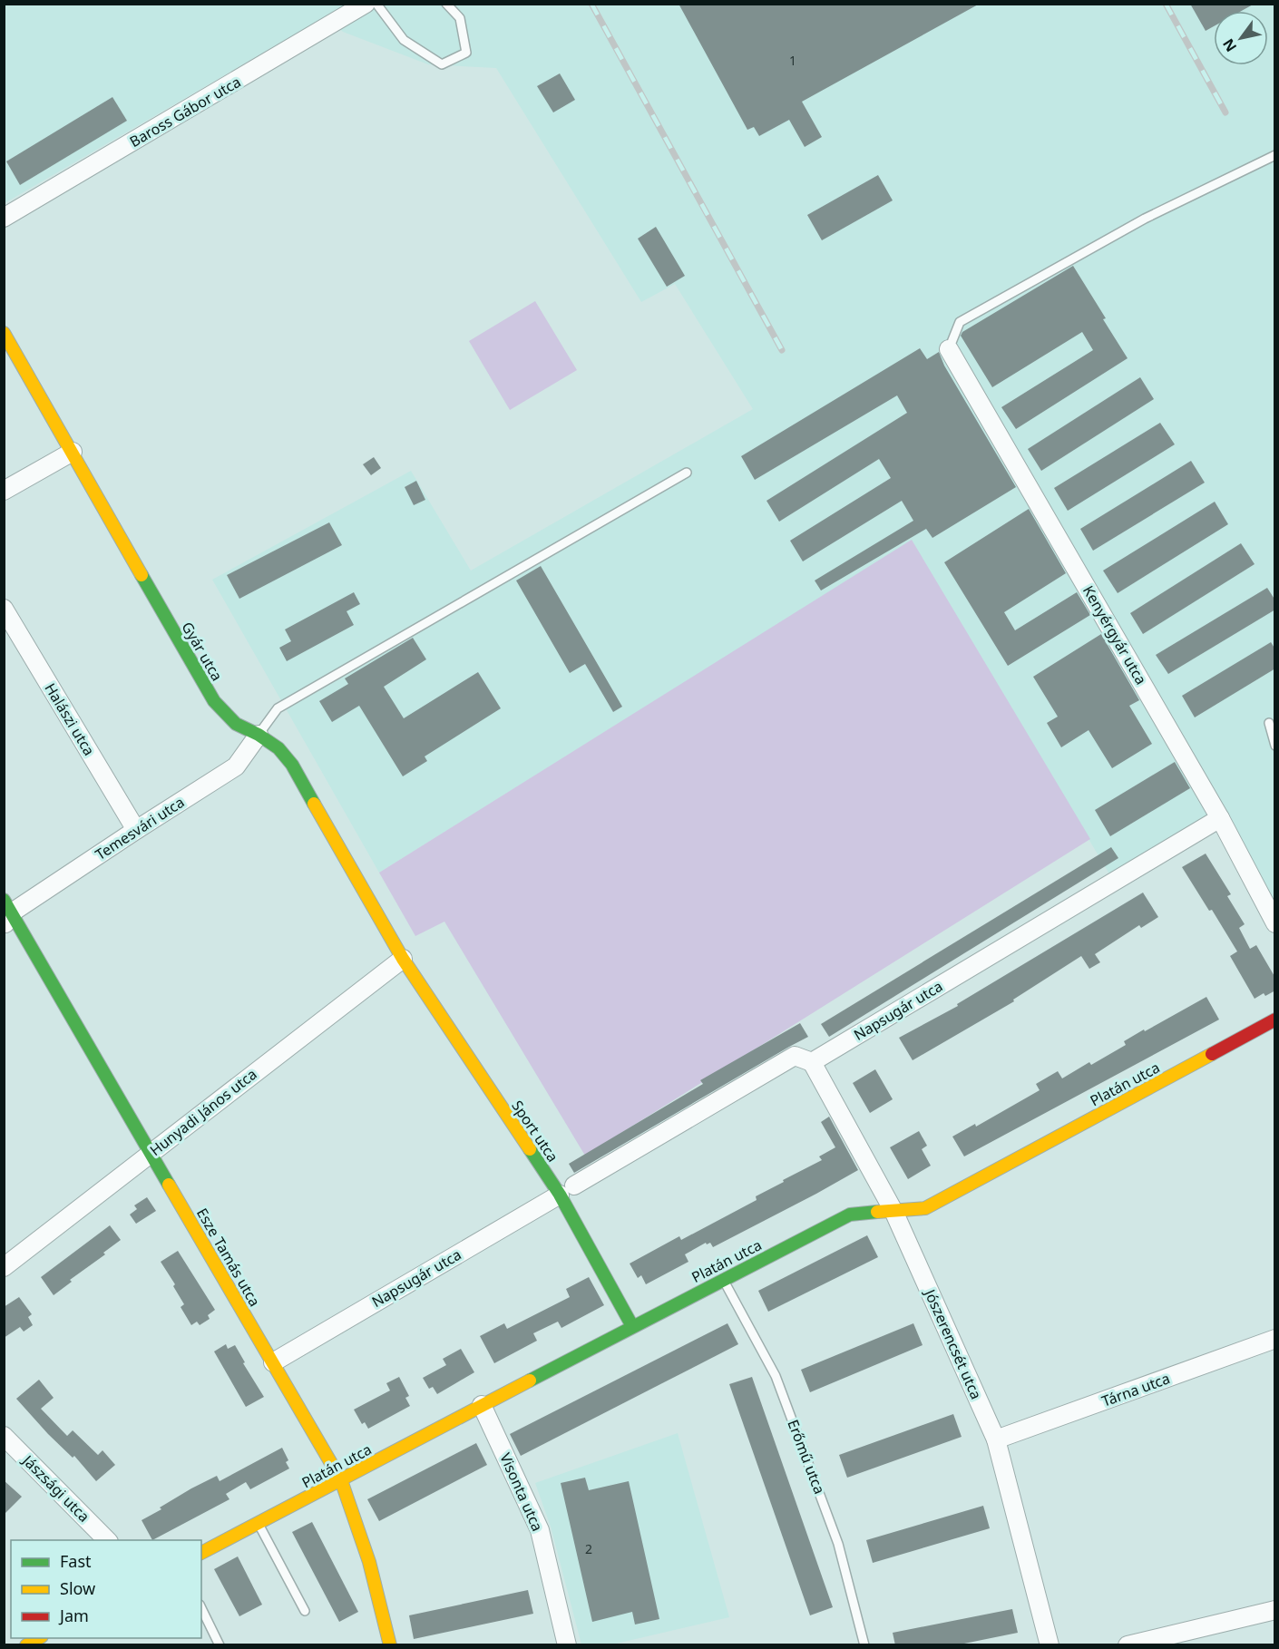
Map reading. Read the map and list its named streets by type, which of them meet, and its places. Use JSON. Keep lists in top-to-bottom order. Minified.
{"streets":{"street":["Baross Gábor utca","Kenyérgyár utca","Gyár utca","Halászi utca","Temesvári utca","Napsugár utca","Platán utca","Hunyadi János utca","Sport utca","Esze Tamás utca","Jószerencsét utca","Tárna utca","Jászsági utca","Visonta utca"],"lane":["Erőmű utca"]},"crossings":[["Kenyérgyár utca","Napsugár utca"],["Gyár utca","Temesvári utca"],["Gyár utca","Hunyadi János utca"],["Gyár utca","Sport utca"],["Halászi utca","Temesvári utca"],["Temesvári utca","Esze Tamás utca"],["Napsugár utca","Sport utca"],["Napsugár utca","Esze Tamás utca"],["Napsugár utca","Jószerencsét utca"],["Platán utca","Sport utca"],["Platán utca","Esze Tamás utca"],["Platán utca","Jószerencsét utca"],["Platán utca","Erőmű utca"],["Platán utca","Visonta utca"],["Hunyadi János utca","Sport utca"],["Hunyadi János utca","Esze Tamás utca"],["Jószerencsét utca","Tárna utca"]],"house_numbers":["1","2"],"legend":["Fast","Slow","Jam"],"north":"bottom left"}
